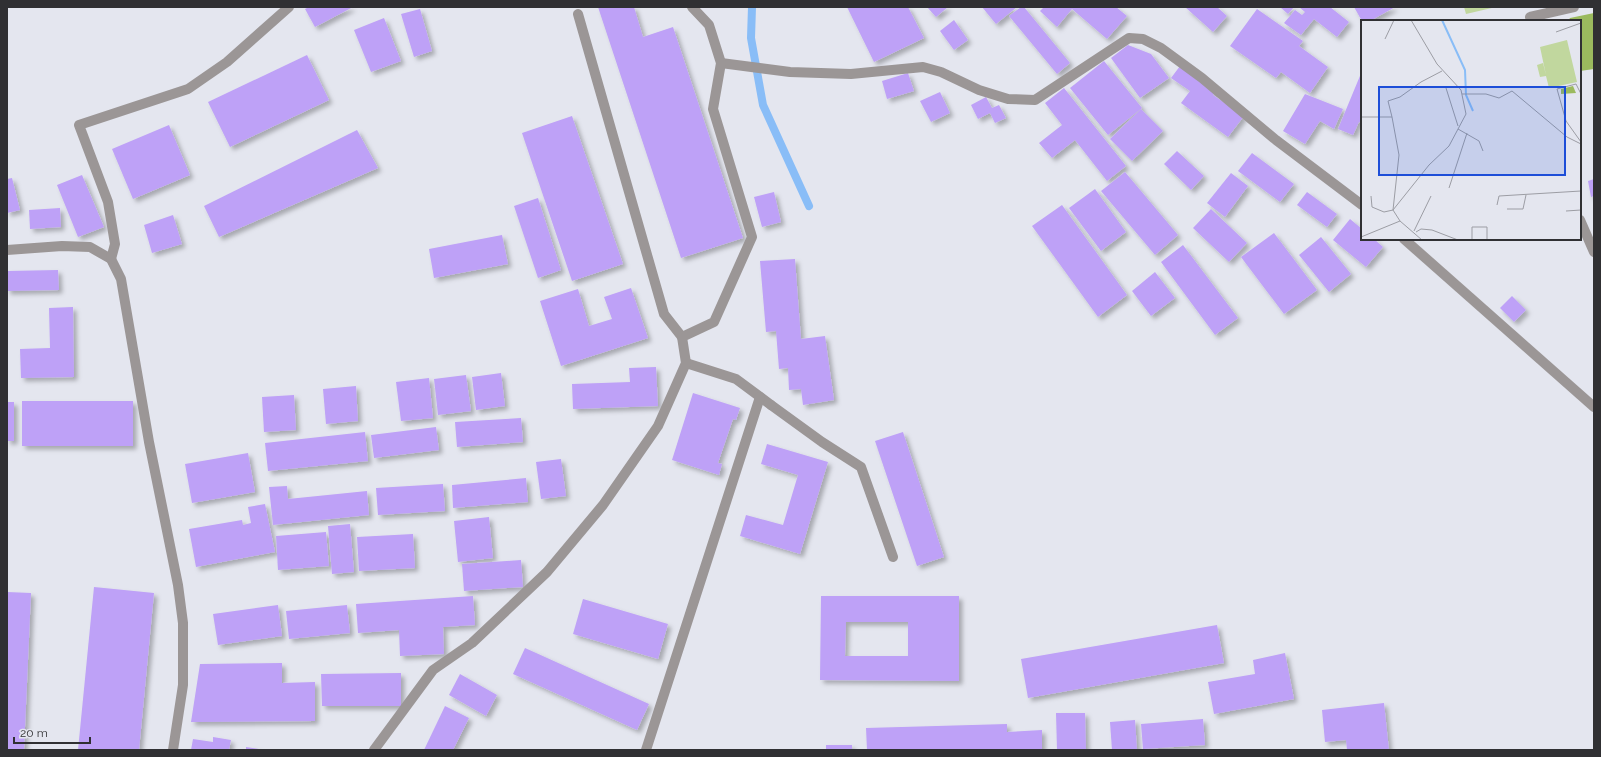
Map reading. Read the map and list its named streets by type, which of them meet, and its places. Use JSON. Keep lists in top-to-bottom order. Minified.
{"scale_bar":"20 m"}
